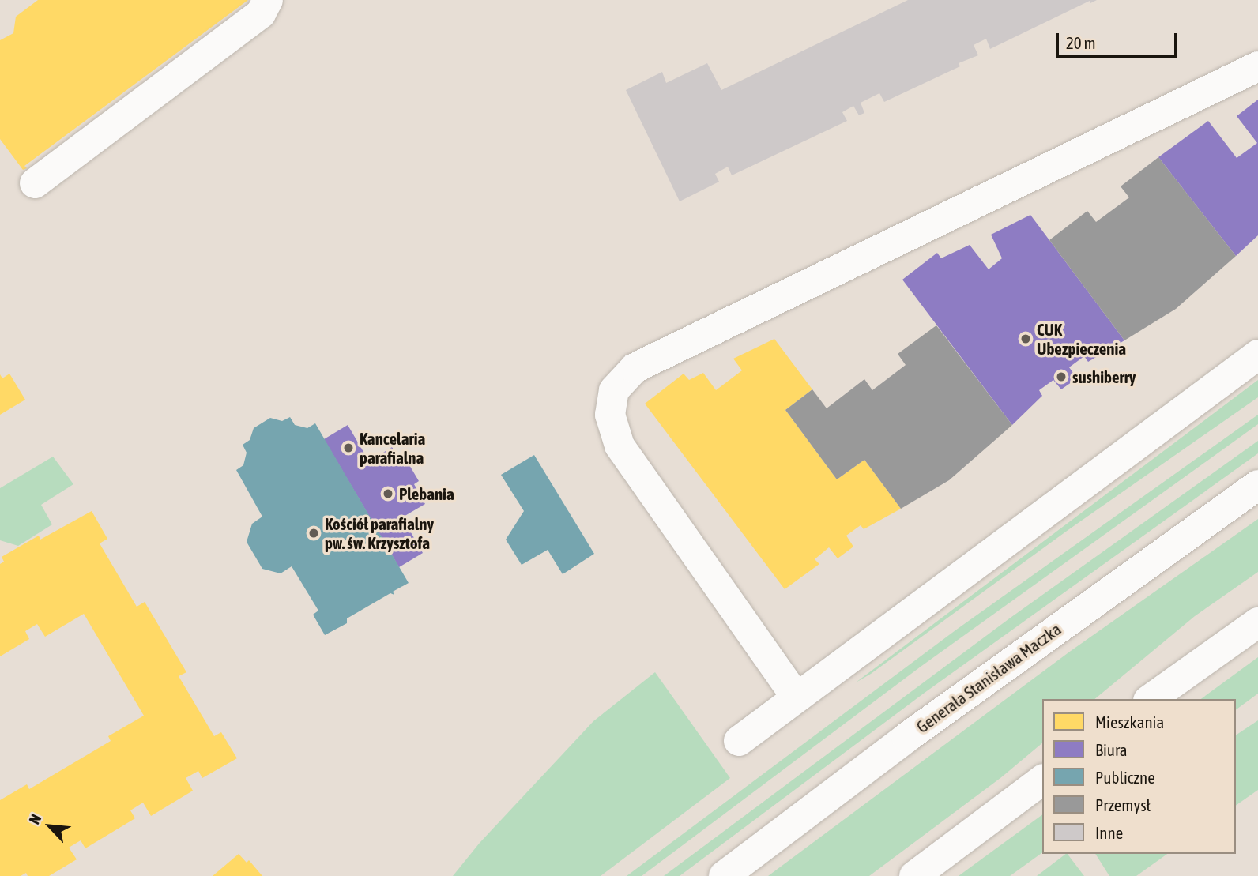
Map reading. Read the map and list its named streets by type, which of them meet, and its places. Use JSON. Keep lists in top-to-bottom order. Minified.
{"streets":{"main road":["Generała Stanisława Maczka"]},"places":["CUK Ubezpieczenia","sushiberry","Kancelaria parafialna","Plebania","Kościół parafialny pw. św. Krzysztofa"],"legend":["Mieszkania","Biura","Publiczne","Przemysł","Inne"],"scale_bar":"20 m","north":"top left"}
